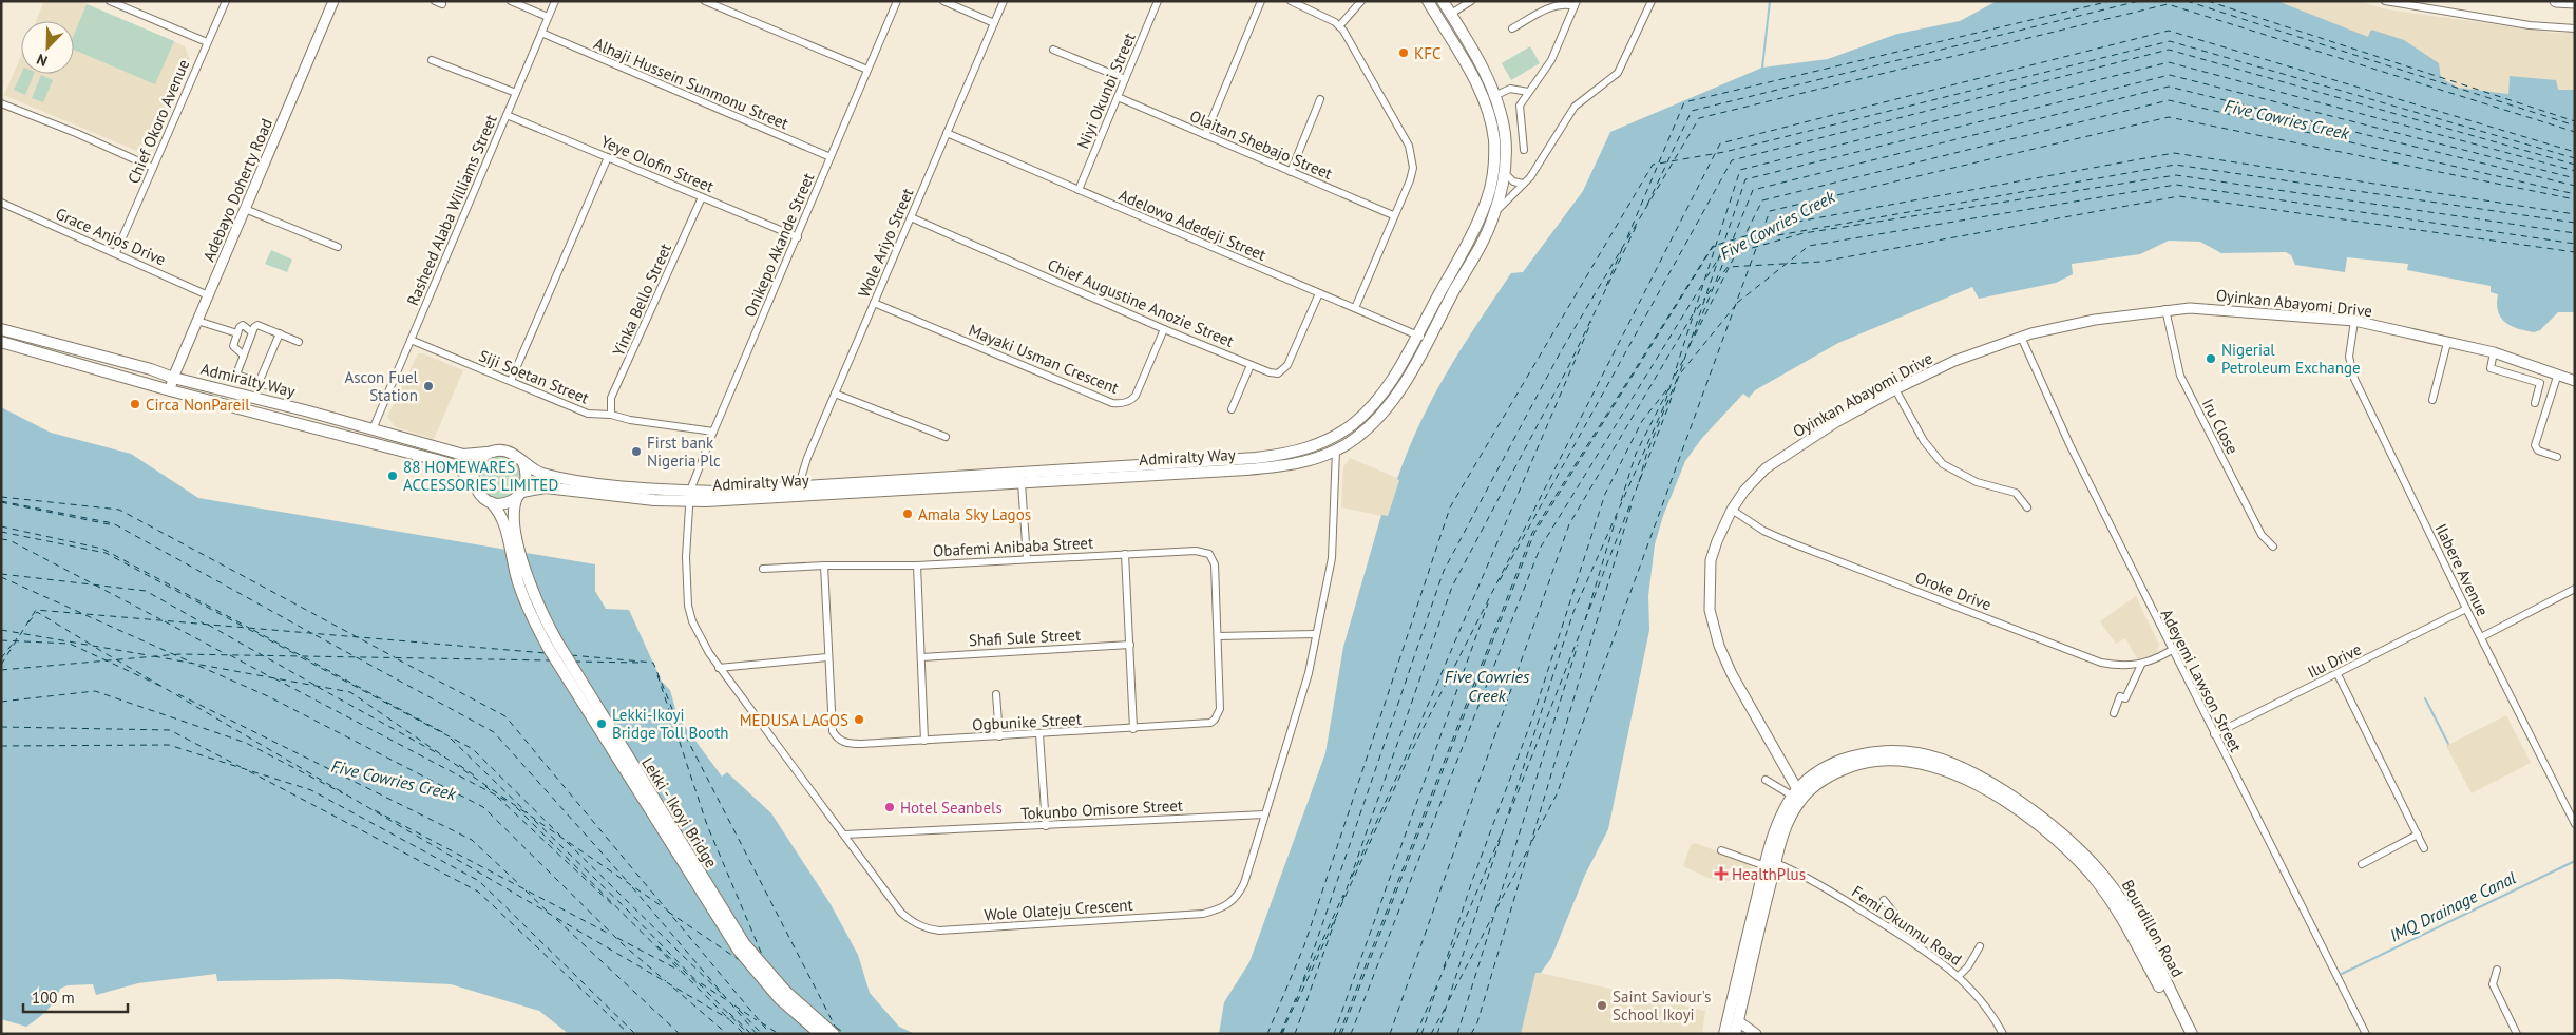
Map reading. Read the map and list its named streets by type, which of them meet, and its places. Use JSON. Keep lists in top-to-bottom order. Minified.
{"streets":{"main road":["Admiralty Way","Lekki - Ikoyi Bridge","Bourdillon Road"],"street":["Alhaji Hussein Sunmonu Street","Niyi Okunbi Street","Chief Okoro Avenue","Olaitan Shebajo Street","Yeye Olofin Street","Adebayo Doherty Road","Rasheed Alaba Williams Street","Adelowo Adedeji Street","Grace Anjos Drive","Wole Ariyo Street","Onikepo Akande Street","Yinka Bello Street","Chief Augustine Anozie Street","Oyinkan Abayomi Drive","Mayaki Usman Crescent","Siji Soetan Street","Iru Close","Obafemi Anibaba Street","Ilabere Avenue","Oroke Drive","Shafi Sule Street","Ilu Drive","Adeyemi Lawson Street","Ogbunike Street","Tokunbo Omisore Street","Wole Olateju Crescent","Femi Okunnu Road"]},"crossings":[["Alhaji Hussein Sunmonu Street","Rasheed Alaba Williams Street"],["Alhaji Hussein Sunmonu Street","Onikepo Akande Street"],["Niyi Okunbi Street","Olaitan Shebajo Street"],["Niyi Okunbi Street","Adelowo Adedeji Street"],["Chief Okoro Avenue","Grace Anjos Drive"],["Yeye Olofin Street","Rasheed Alaba Williams Street"],["Yeye Olofin Street","Onikepo Akande Street"],["Yeye Olofin Street","Yinka Bello Street"],["Adebayo Doherty Road","Grace Anjos Drive"],["Adebayo Doherty Road","Admiralty Way"],["Rasheed Alaba Williams Street","Siji Soetan Street"],["Rasheed Alaba Williams Street","Admiralty Way"],["Adelowo Adedeji Street","Wole Ariyo Street"],["Adelowo Adedeji Street","Chief Augustine Anozie Street"],["Adelowo Adedeji Street","Admiralty Way"],["Wole Ariyo Street","Chief Augustine Anozie Street"],["Wole Ariyo Street","Mayaki Usman Crescent"],["Wole Ariyo Street","Admiralty Way"],["Onikepo Akande Street","Siji Soetan Street"],["Onikepo Akande Street","Admiralty Way"],["Onikepo Akande Street","Wole Olateju Crescent"],["Yinka Bello Street","Siji Soetan Street"],["Chief Augustine Anozie Street","Mayaki Usman Crescent"],["Oyinkan Abayomi Drive","Iru Close"],["Oyinkan Abayomi Drive","Ilabere Avenue"],["Oyinkan Abayomi Drive","Oroke Drive"],["Oyinkan Abayomi Drive","Adeyemi Lawson Street"],["Oyinkan Abayomi Drive","Bourdillon Road"],["Admiralty Way","Wole Olateju Crescent"],["Obafemi Anibaba Street","Ogbunike Street"],["Ilabere Avenue","Ilu Drive"],["Oroke Drive","Adeyemi Lawson Street"],["Ilu Drive","Adeyemi Lawson Street"],["Tokunbo Omisore Street","Wole Olateju Crescent"]],"water":["Five Cowries Creek","IMQ Drainage Canal"],"places":{"other":["KFC","Nigerial Petroleum Exchange","Ascon Fuel Station","Circa NonPareil","First bank Nigeria Plc","88 HOMEWARES ACCESSORIES LIMITED","Amala Sky Lagos","MEDUSA LAGOS","Lekki-Ikoyi Bridge Toll Booth","Hotel Seanbels","Saint Saviour's School Ikoyi"],"health":["HealthPlus"]},"scale_bar":"100 m","north":"bottom left"}
